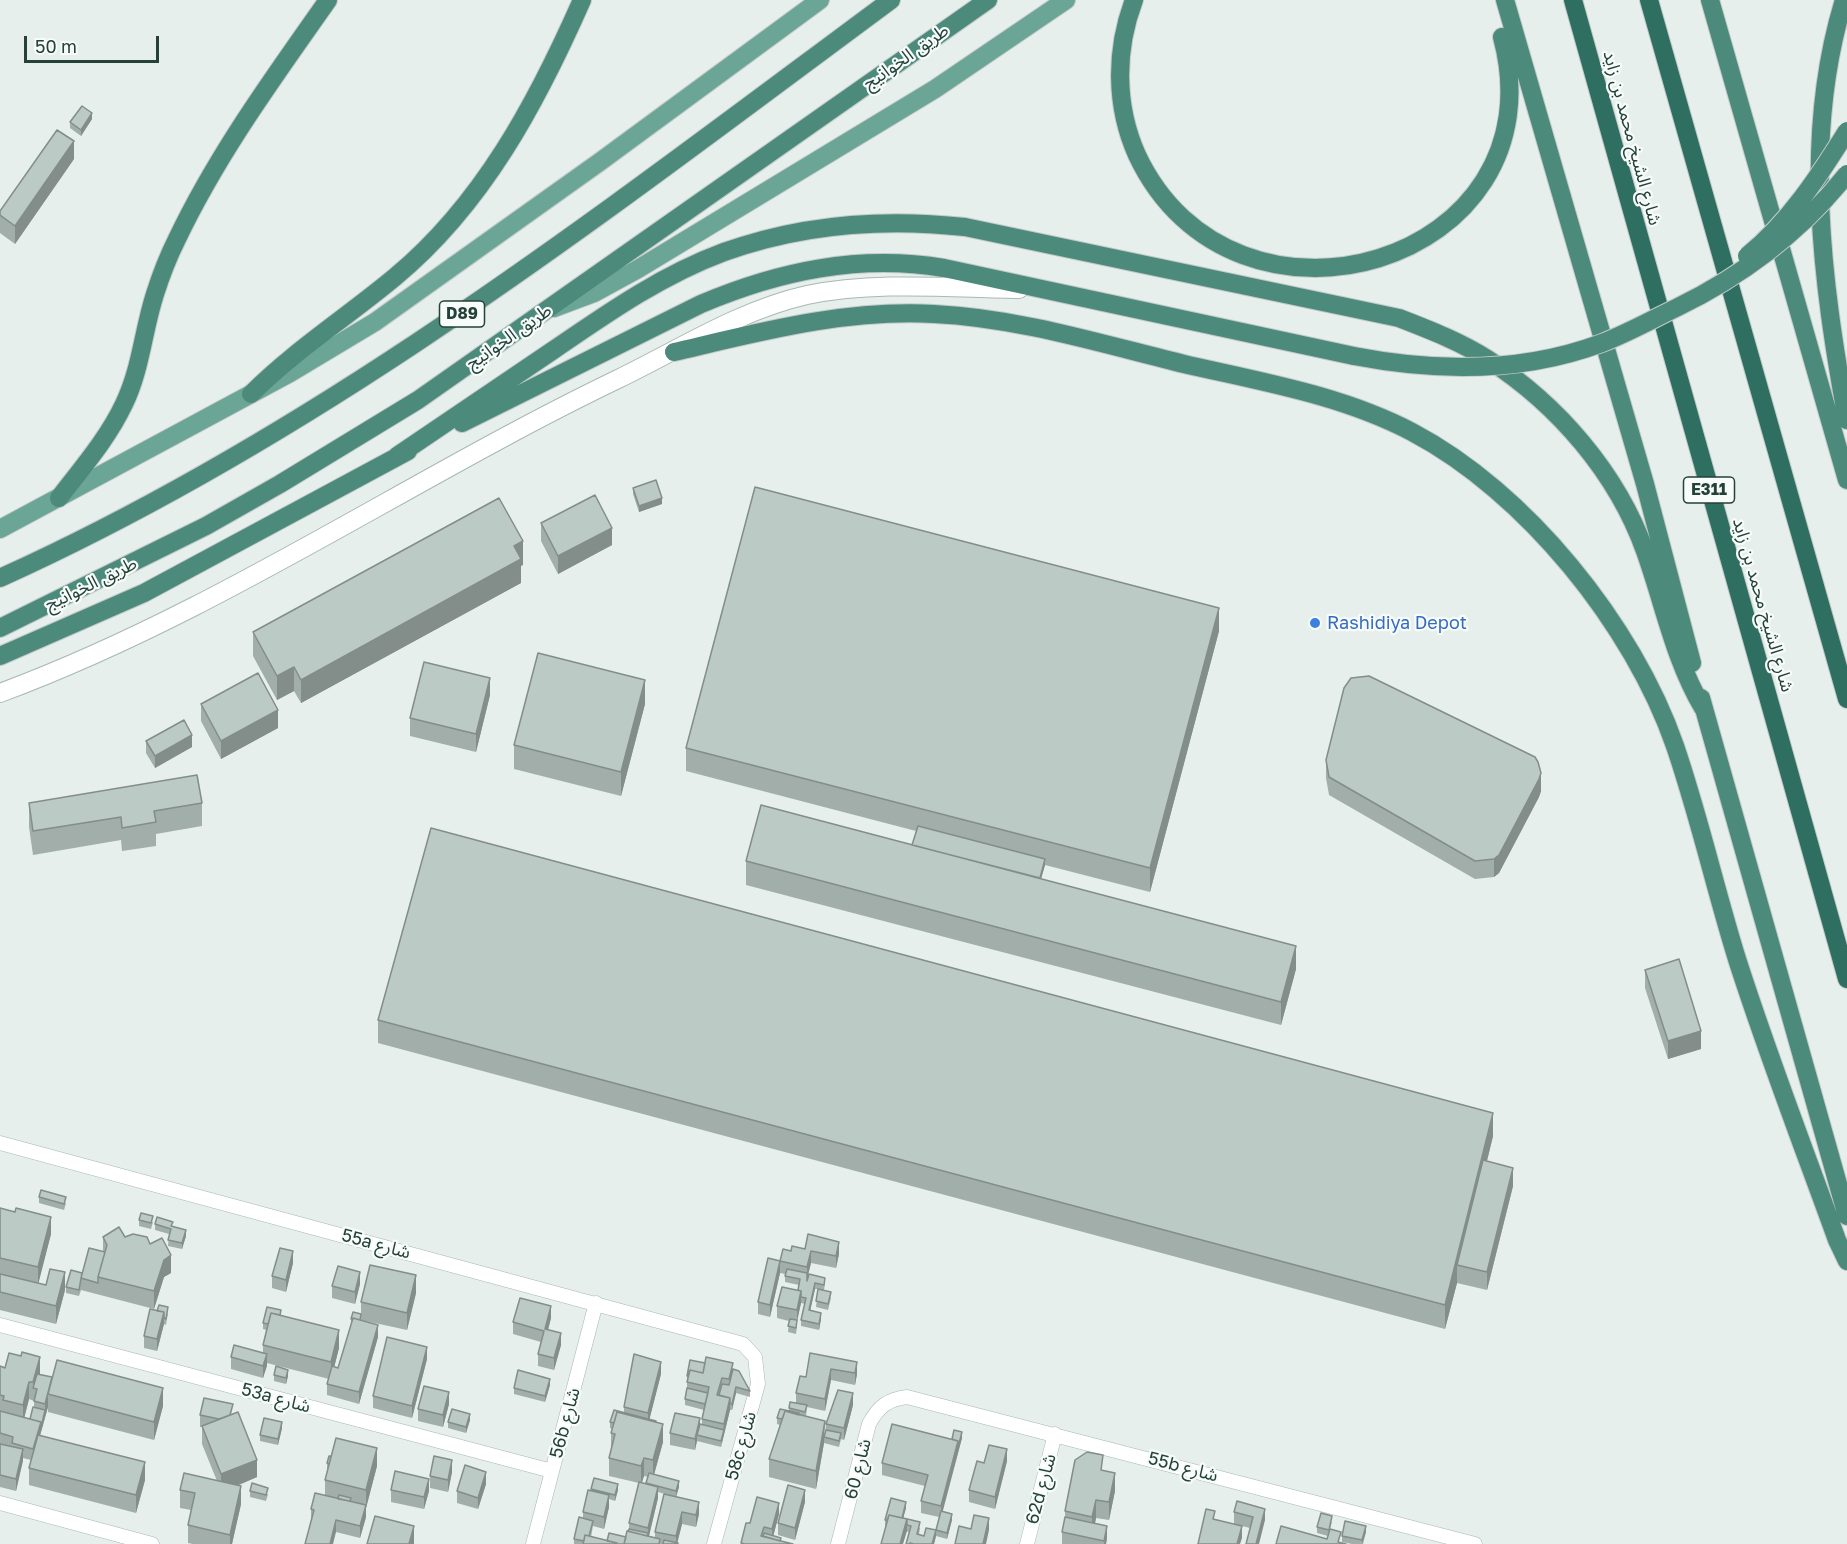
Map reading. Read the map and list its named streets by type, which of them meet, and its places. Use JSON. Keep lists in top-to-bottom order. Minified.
{"streets":{"highway":["طريق الخوانيج","شارع الشيخ محمد بن زايد","D89","E311"],"street":["55a شارع","53a شارع","56b شارع","58c شارع","55b شارع","شارع 60","62d شارع"]},"crossings":[["55a شارع","56b شارع"],["55a شارع","58c شارع"],["53a شارع","56b شارع"],["55b شارع","شارع 60"],["55b شارع","62d شارع"]],"places":["Rashidiya Depot"],"scale_bar":"50 m"}
